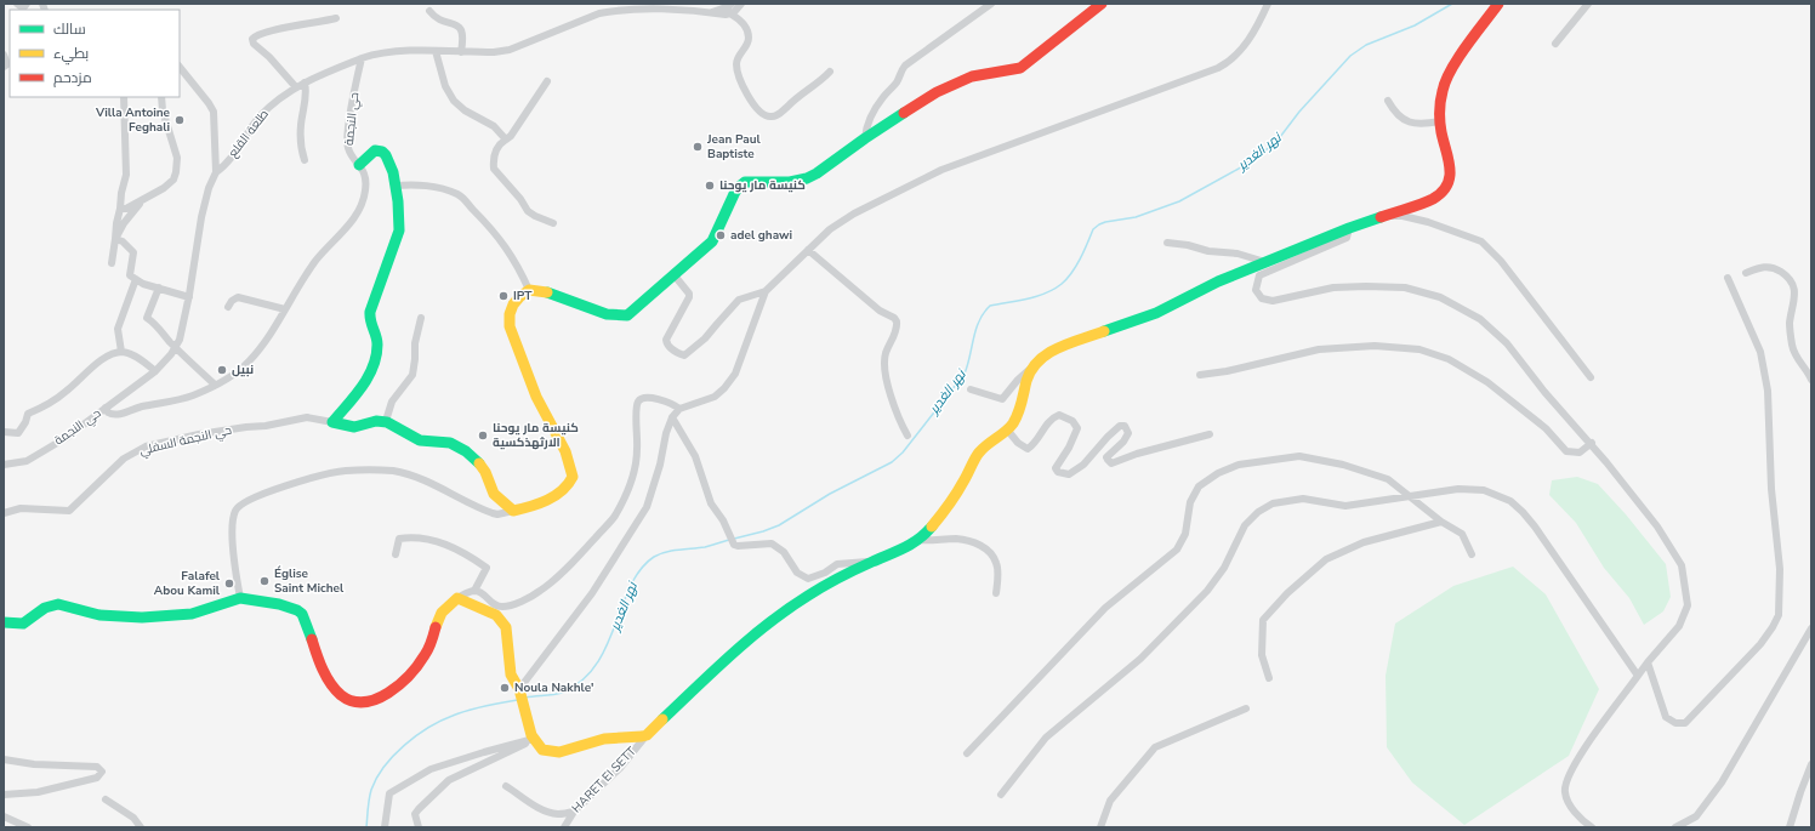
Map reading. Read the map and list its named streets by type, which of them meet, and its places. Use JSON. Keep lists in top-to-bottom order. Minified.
{"streets":{"street":["حي النجمة","طلعة القلع","حي النجمة السفلي","HARET EI SETT"]},"crossings":[["حي النجمة","طلعة القلع"]],"water":["نهر الغدير"],"places":["Villa Antoine Feghali","Jean Paul Baptiste","كنيسة مار يوحنا","adel ghawi","IPT","نبيل","كنيسة مار يوحنا الارثهذكسية","Église Saint Michel","Falafel Abou Kamil","Noula Nakhle'"],"legend":["سالك","بطيء","مزدحم"]}
